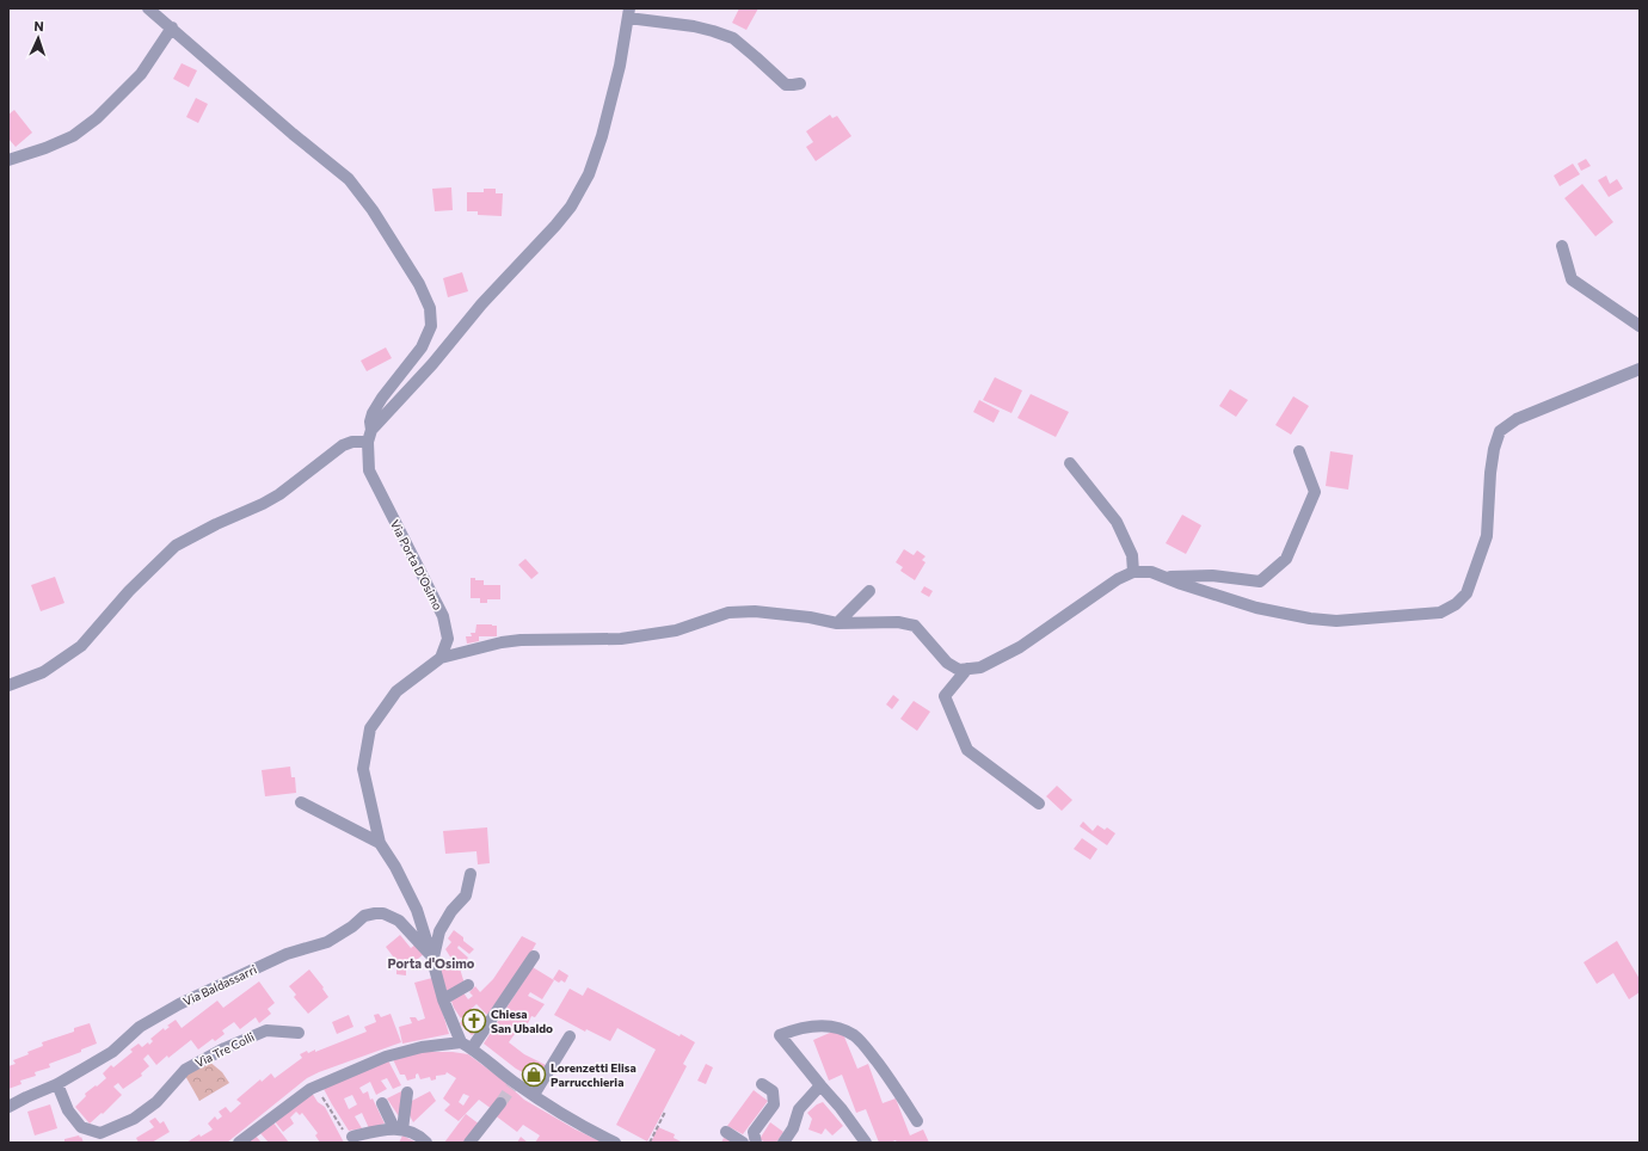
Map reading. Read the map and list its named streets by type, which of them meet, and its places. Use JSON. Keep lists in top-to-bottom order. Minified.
{"streets":{"street":["Via Porta D'Osimo","Via Baldassarri","Via Tre Colli"]},"crossings":[["Via Baldassarri","Via Tre Colli"]],"districts":["Porta d'Osimo"],"places":{"church":["Chiesa San Ubaldo"],"shop":["Lorenzetti Elisa Parrucchieria"]},"north":"top"}
